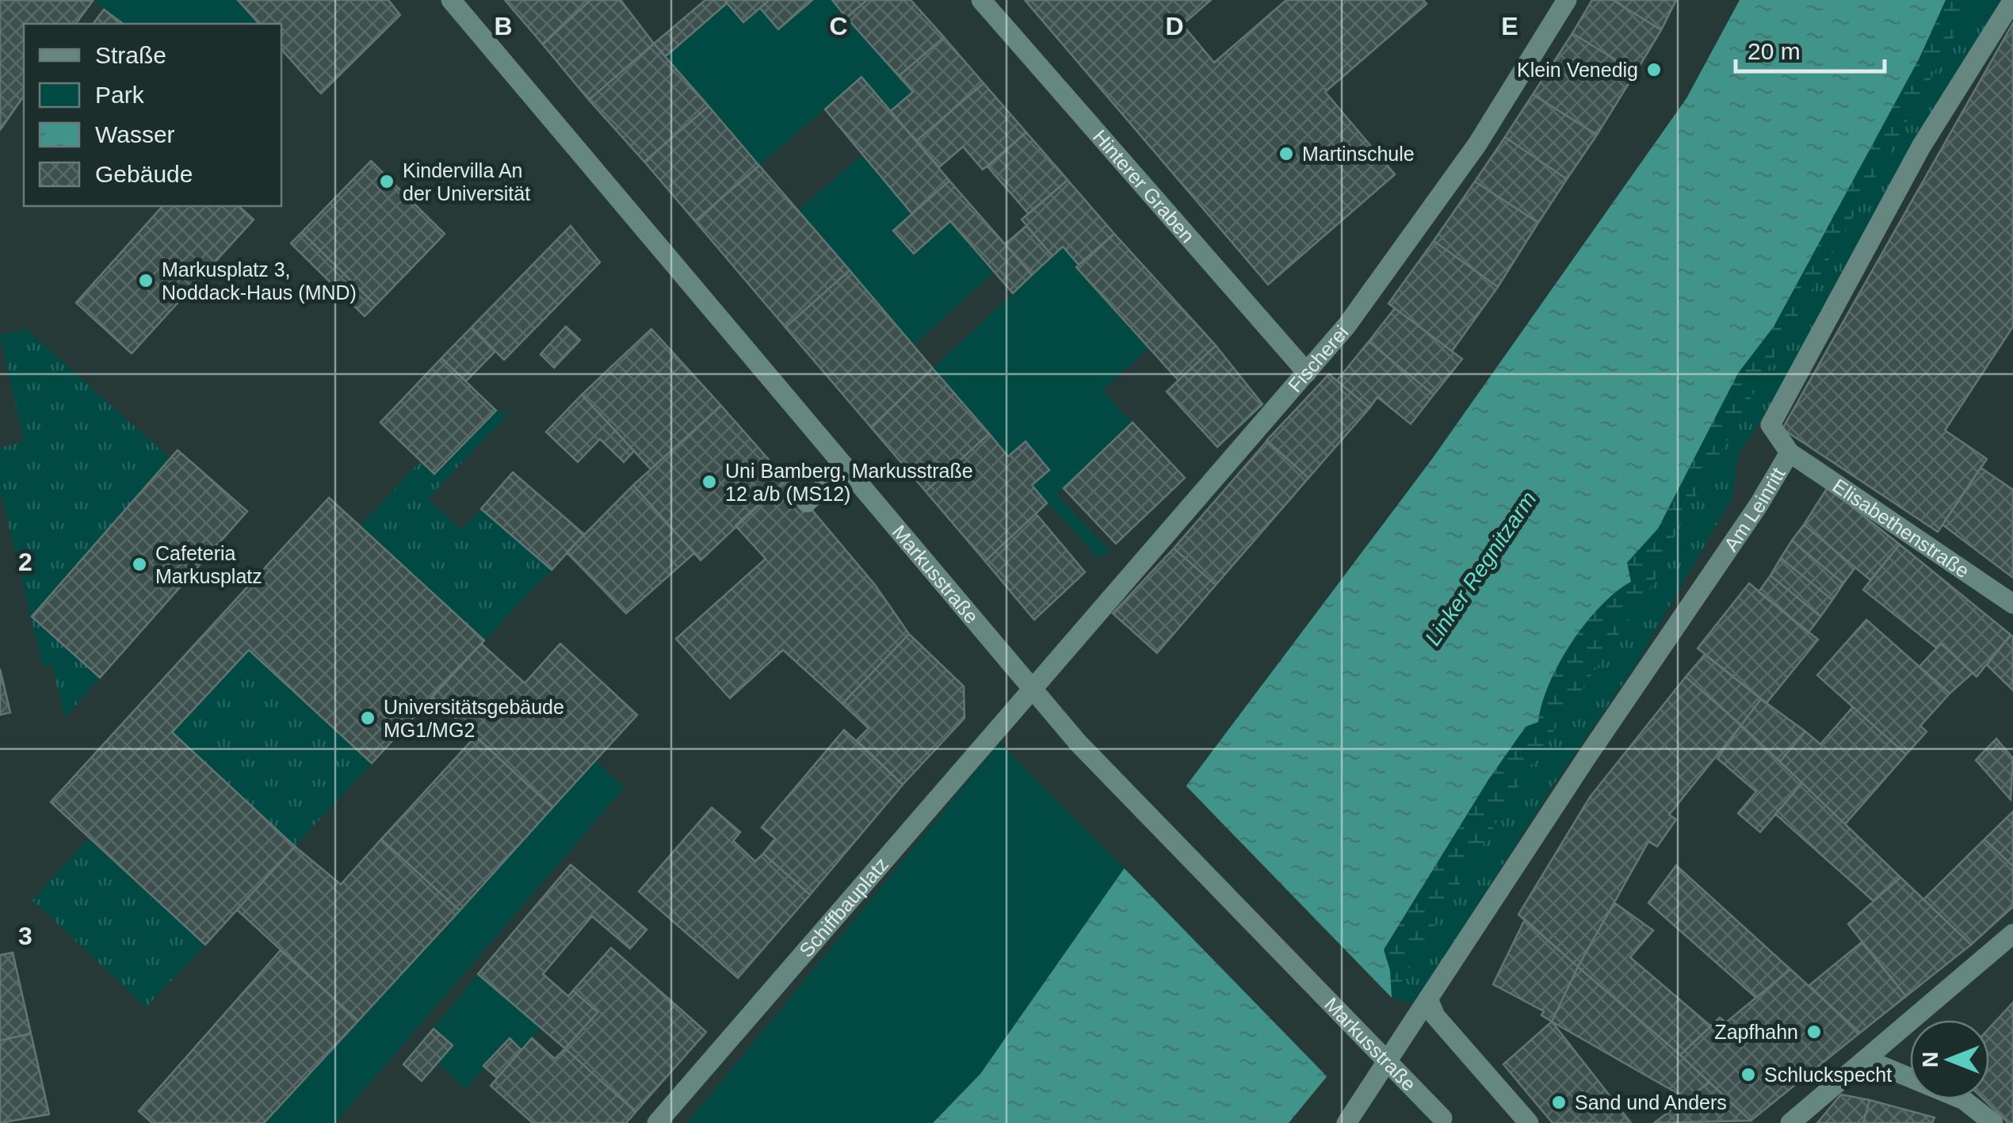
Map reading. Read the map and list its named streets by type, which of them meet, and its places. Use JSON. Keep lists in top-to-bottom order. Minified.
{"streets":{"street":["Hinterer Graben","Fischerei","Am Leinritt","Elisabethenstraße","Markusstraße","Schiffbauplatz"]},"crossings":[["Hinterer Graben","Fischerei"],["Fischerei","Markusstraße"],["Fischerei","Schiffbauplatz"],["Am Leinritt","Elisabethenstraße"],["Markusstraße","Schiffbauplatz"]],"water":["Linker Regnitzarm"],"places":["Klein Venedig","Martinschule","Kindervilla An der Universität","Markusplatz 3, Noddack-Haus (MND)","Uni Bamberg, Markusstraße 12 a/b (MS12)","Cafeteria Markusplatz","Universitätsgebäude MG1/MG2","Zapfhahn","Schluckspecht","Sand und Anders"],"legend":["Straße","Park","Wasser","Gebäude"],"scale_bar":"20 m","north":"left","grid":{"columns":["B","C","D","E"],"rows":["2","3"]}}
